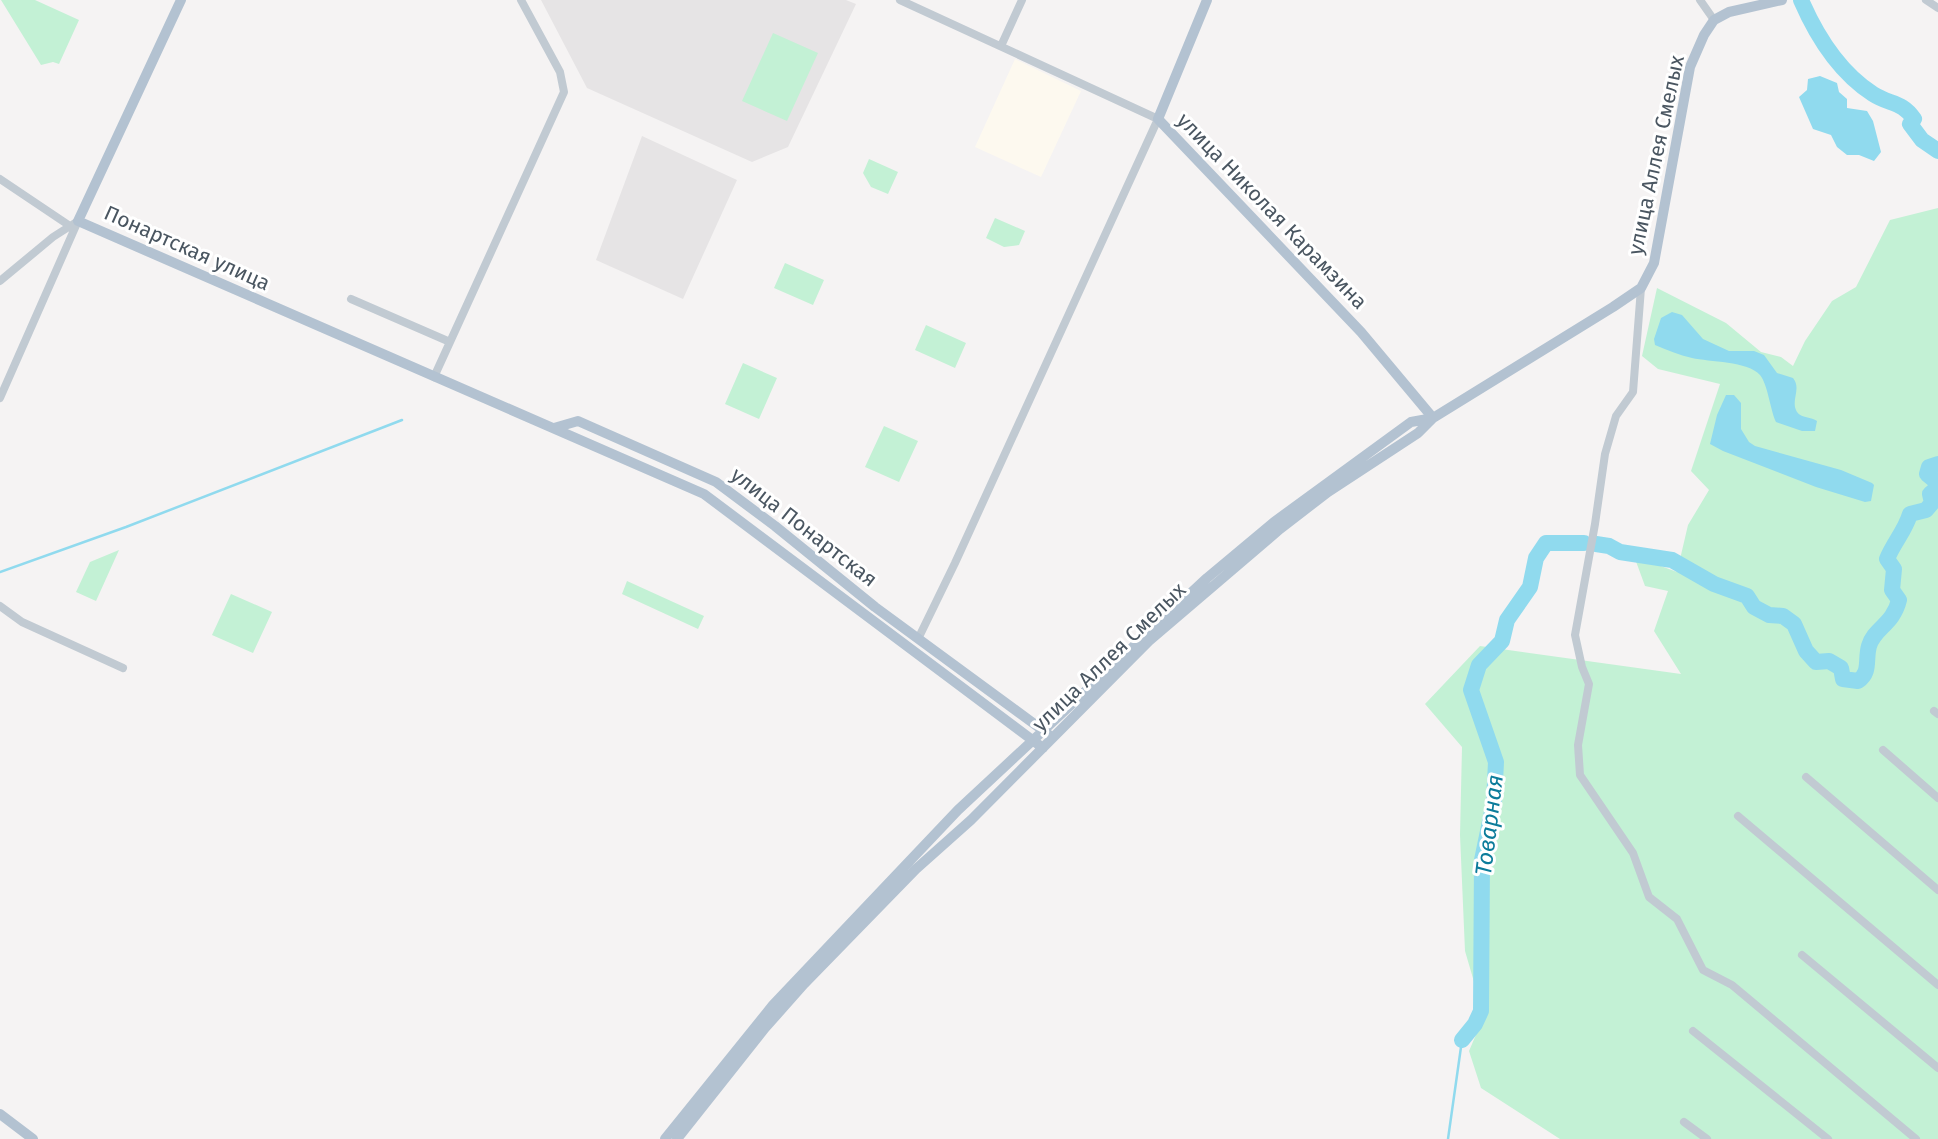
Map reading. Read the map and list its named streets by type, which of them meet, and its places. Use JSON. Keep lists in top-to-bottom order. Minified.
{"streets":{"main road":["улица Аллея Смелых","улица Николая Карамзина","Понартская улица","улица Понартская"]},"crossings":[["улица Аллея Смелых","улица Николая Карамзина"],["улица Аллея Смелых","улица Понартская"],["Понартская улица","улица Понартская"]],"water":["Товарная"]}
